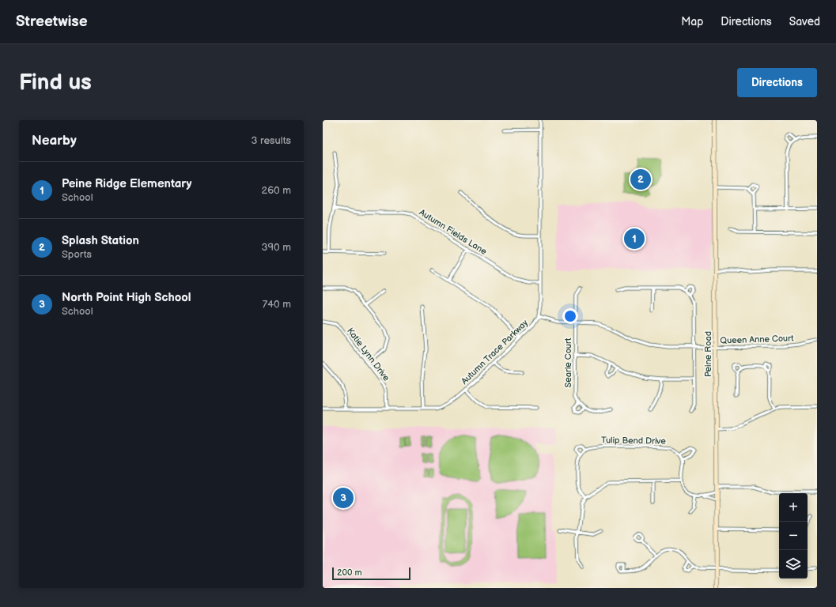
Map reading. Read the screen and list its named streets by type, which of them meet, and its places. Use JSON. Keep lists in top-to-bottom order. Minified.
{"streets":{"street":["Autumn Fields Lane","Queen Anne Court","Autumn Trace Parkway","Katie Lynn Drive","Peine Road","Searle Court","Tulip Bend Drive"]},"crossings":[["Autumn Fields Lane","Autumn Trace Parkway"],["Queen Anne Court","Autumn Trace Parkway"],["Queen Anne Court","Peine Road"],["Queen Anne Court","Searle Court"],["Autumn Trace Parkway","Katie Lynn Drive"]],"scale_bar":"200 m","page":{"header":"Streetwise","nav":["Map","Directions","Saved"],"buttons":"Directions","title":"Find us","heading":["Nearby","3 results"],"list":[{"mark":"1","name":"Peine Ridge Elementary","note":"School","value":"260 m"},{"mark":"2","name":"Splash Station","note":"Sports","value":"390 m"},{"mark":"3","name":"North Point High School","note":"School","value":"740 m"}],"pins":["2","1","3"],"map_buttons":["+","−"],"scale":"200 m"}}
